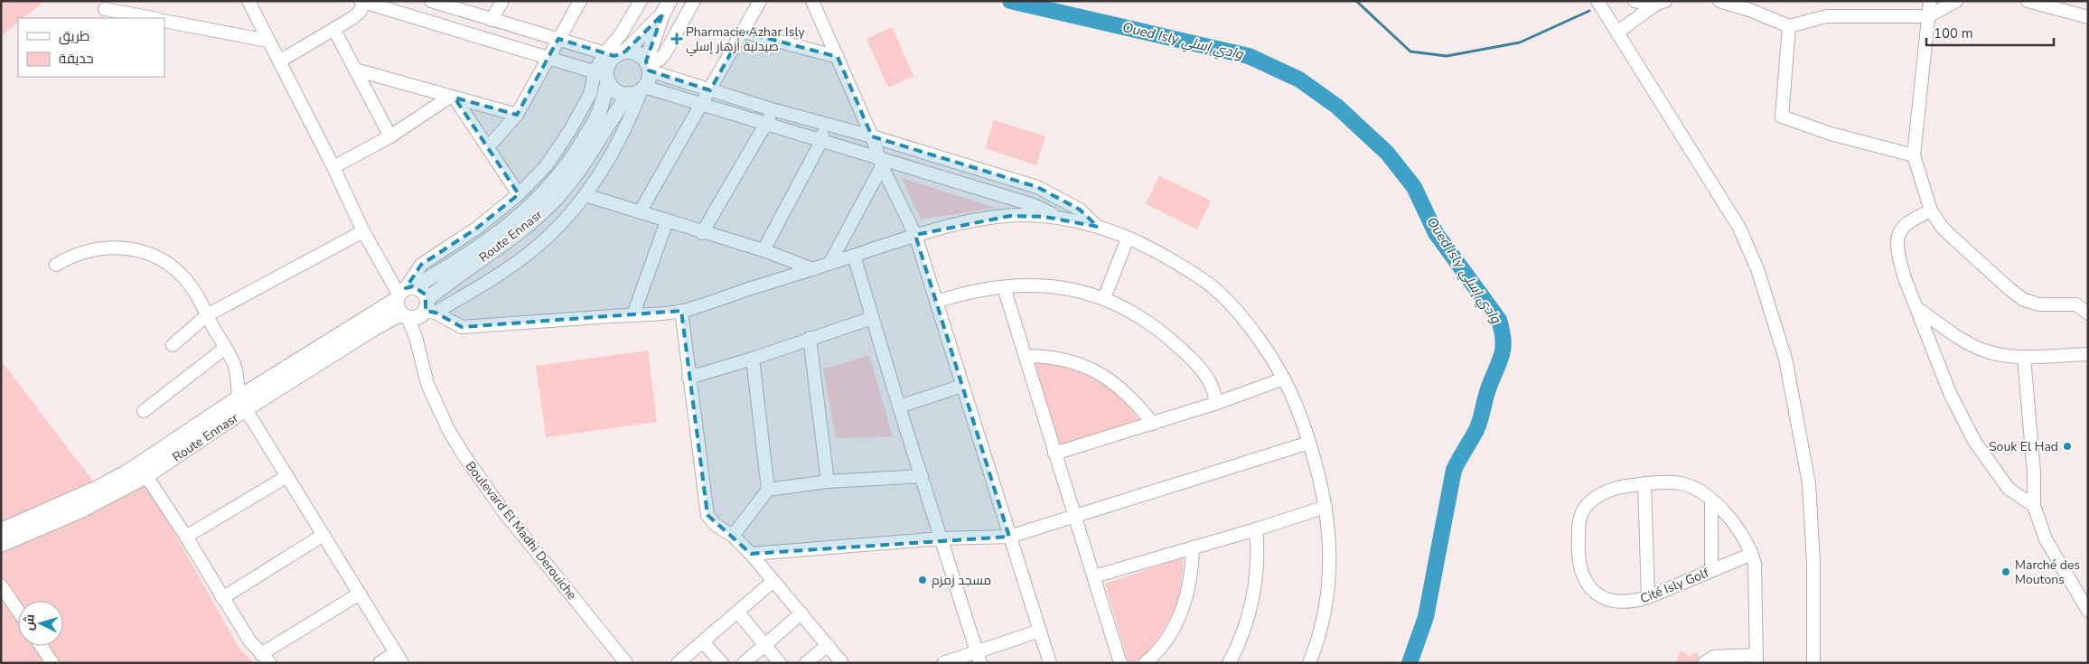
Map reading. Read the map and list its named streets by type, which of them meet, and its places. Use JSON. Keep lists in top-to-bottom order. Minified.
{"streets":{"main road":["Route Ennasr"],"street":["Boulevard El Madhi Derouiche","Cité Isly Golf"]},"crossings":[["Route Ennasr","Boulevard El Madhi Derouiche"]],"water":["Oued Isly وادي إسلي"],"places":{"health":["Pharmacie Azhar Isly صيدلية أزهار إسلي"],"other":["Souk El Had","Marché des Moutons","مسجد زمزم"]},"legend":["طريق","حديقة"],"scale_bar":"100 m","north":"left"}
